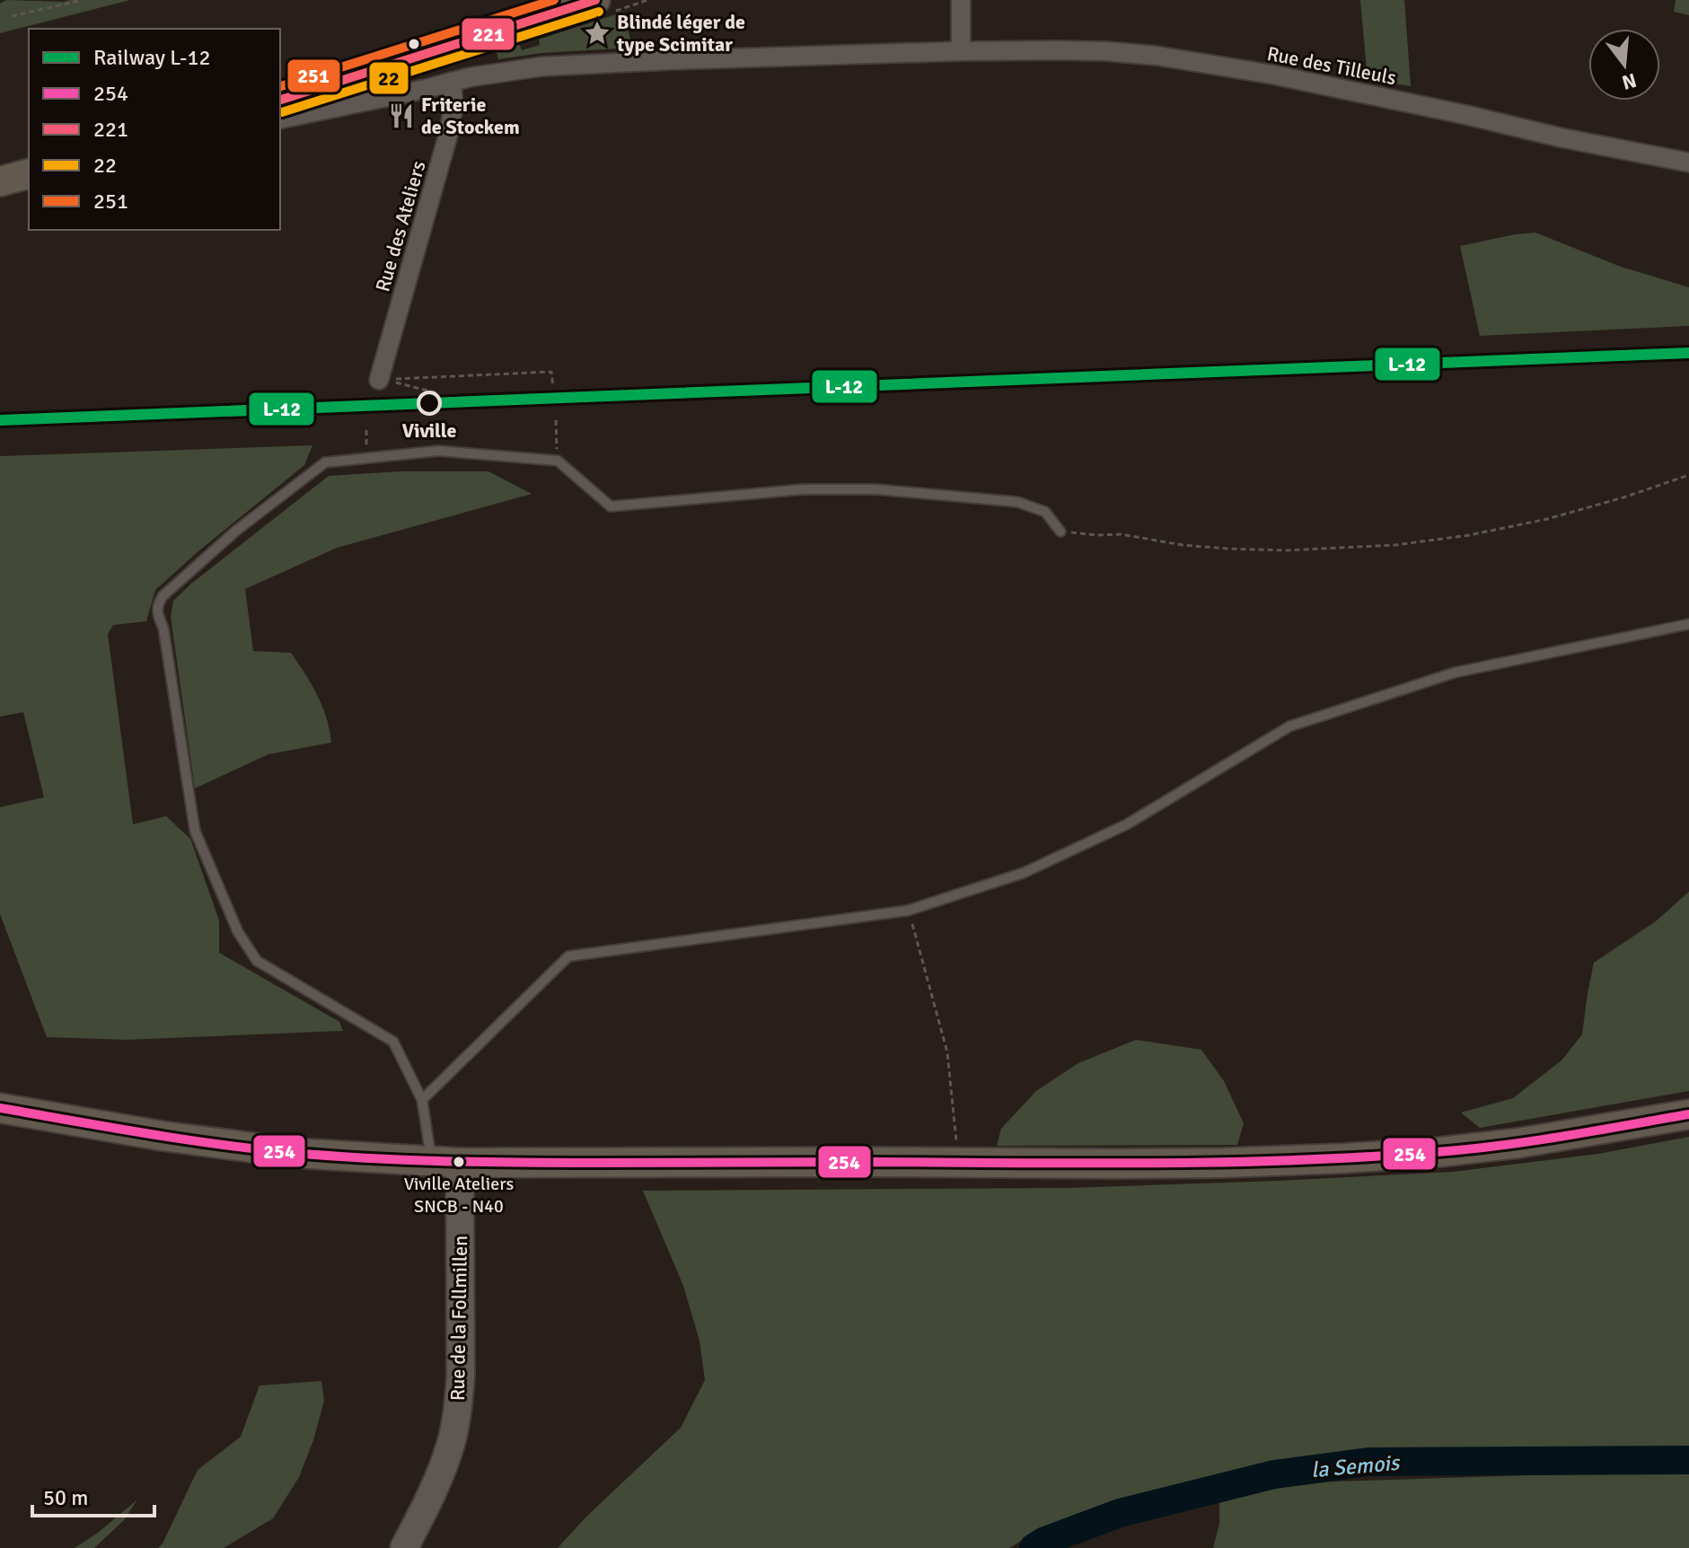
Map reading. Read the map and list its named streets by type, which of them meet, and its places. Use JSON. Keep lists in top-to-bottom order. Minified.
{"streets":{"street":["Rue des Tilleuls","Rue des Ateliers","Rue de la Follmillen"]},"crossings":[["Rue des Tilleuls","Rue des Ateliers"]],"water":["la Semois"],"places":{"place":["Blindé léger de type Scimitar"],"restaurant":["Friterie de Stockem"],"other":["Viville","Viville Ateliers SNCB - N40"]},"lines":["transit line 221","transit line 251","transit line 22","rail line L-12","transit line 254"],"legend":["Railway L-12","254","221","22","251"],"scale_bar":"50 m","north":"bottom"}
